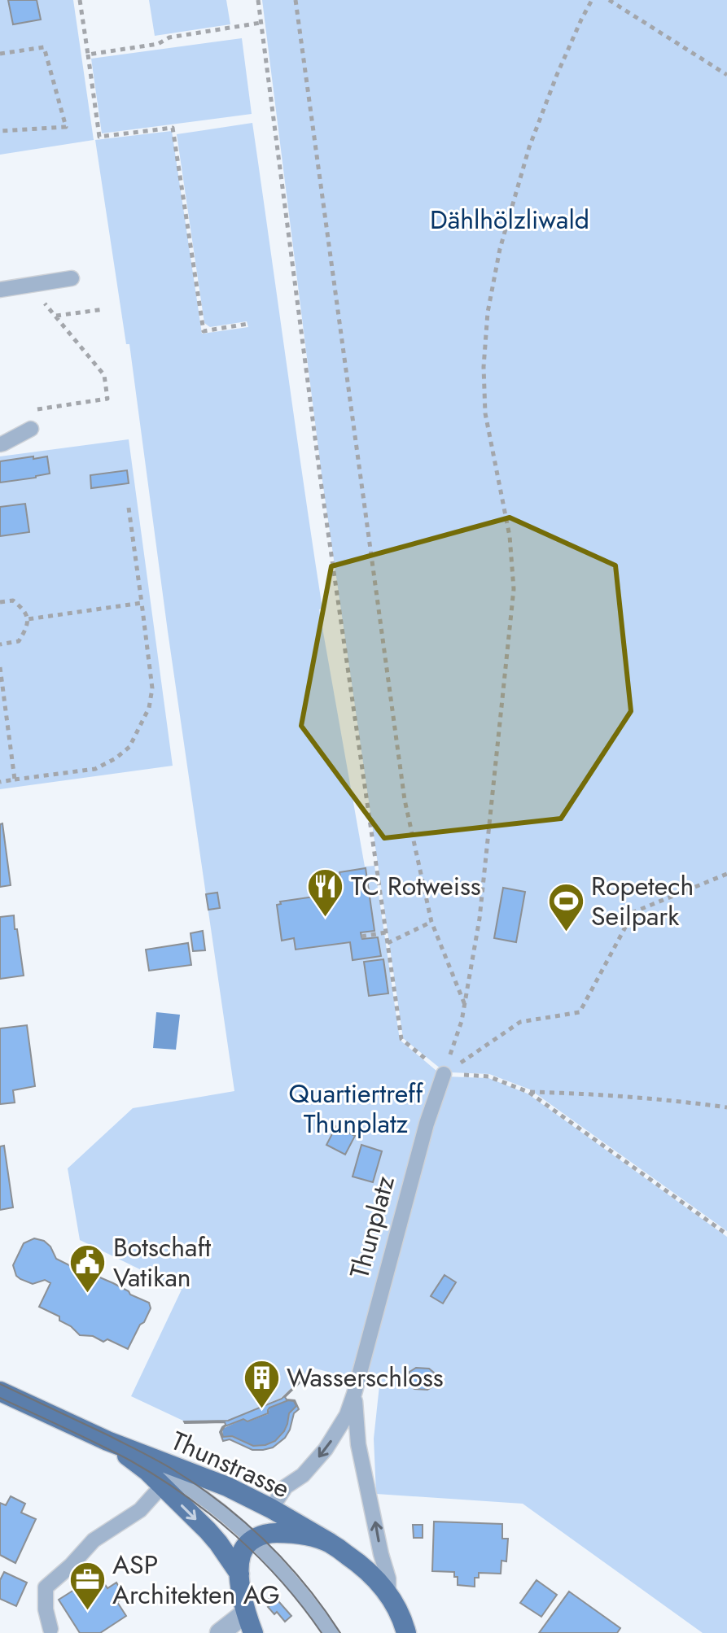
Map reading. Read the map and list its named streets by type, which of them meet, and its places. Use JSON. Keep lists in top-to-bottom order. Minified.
{"streets":{"main road":["Thunplatz","Thunstrasse"]},"crossings":[["Thunplatz","Thunstrasse"]],"parks":["Dählhölzliwald","Quartiertreff Thunplatz"],"places":{"restaurant":["TC Rotweiss"],"sports":["Ropetech Seilpark"],"public building":["Botschaft Vatikan"],"building":["Wasserschloss"],"office":["ASP Architekten AG"]}}
